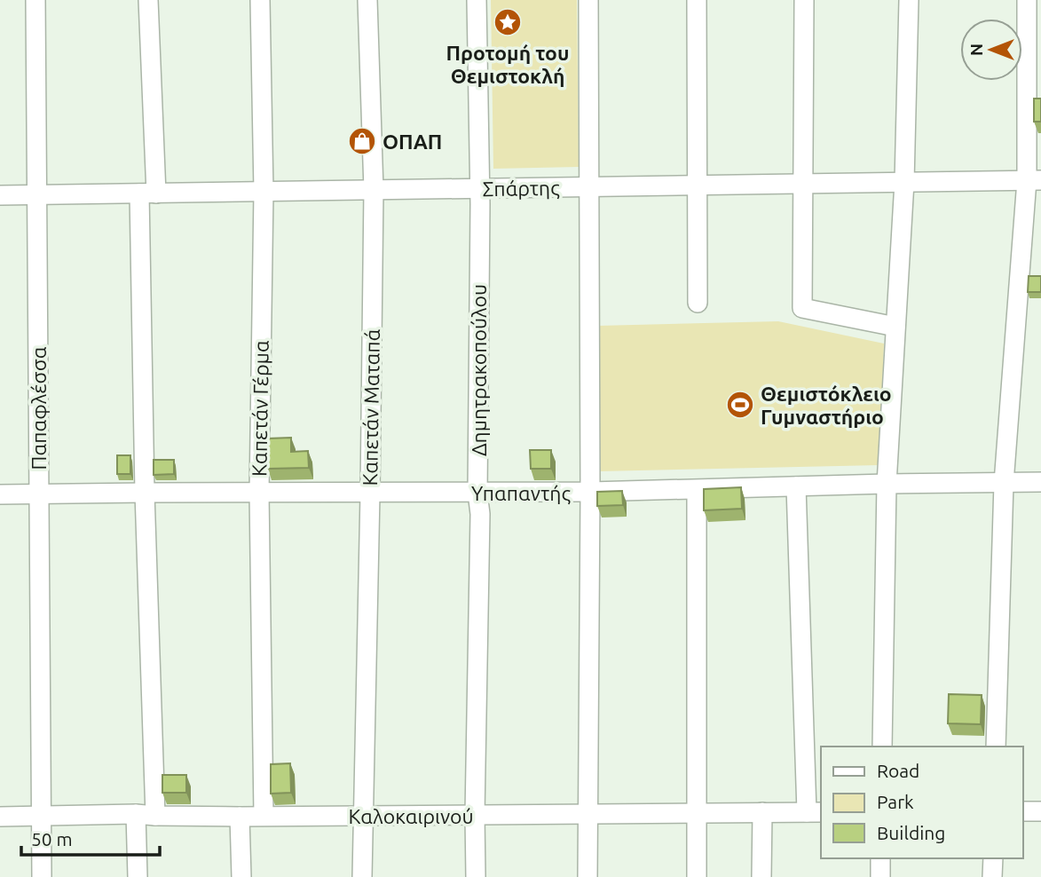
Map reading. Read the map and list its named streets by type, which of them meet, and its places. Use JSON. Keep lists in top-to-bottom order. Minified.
{"streets":{"street":["Σπάρτης","Δημητρακοπούλου","Καπετάν Ματαπά","Παπαφλέσσα","Καπετάν Γέρμα","Υπαπαντής","Καλοκαιρινού"]},"crossings":[["Σπάρτης","Δημητρακοπούλου"],["Σπάρτης","Καπετάν Ματαπά"],["Σπάρτης","Παπαφλέσσα"],["Σπάρτης","Καπετάν Γέρμα"],["Δημητρακοπούλου","Υπαπαντής"],["Δημητρακοπούλου","Καλοκαιρινού"],["Καπετάν Ματαπά","Υπαπαντής"],["Καπετάν Ματαπά","Καλοκαιρινού"],["Παπαφλέσσα","Υπαπαντής"],["Παπαφλέσσα","Καλοκαιρινού"],["Καπετάν Γέρμα","Υπαπαντής"],["Καπετάν Γέρμα","Καλοκαιρινού"]],"places":{"place":["Προτομή του Θεμιστοκλή"],"shop":["ΟΠΑΠ"],"sports":["Θεμιστόκλειο Γυμναστήριο"]},"legend":["Road","Park","Building"],"scale_bar":"50 m","north":"left"}
